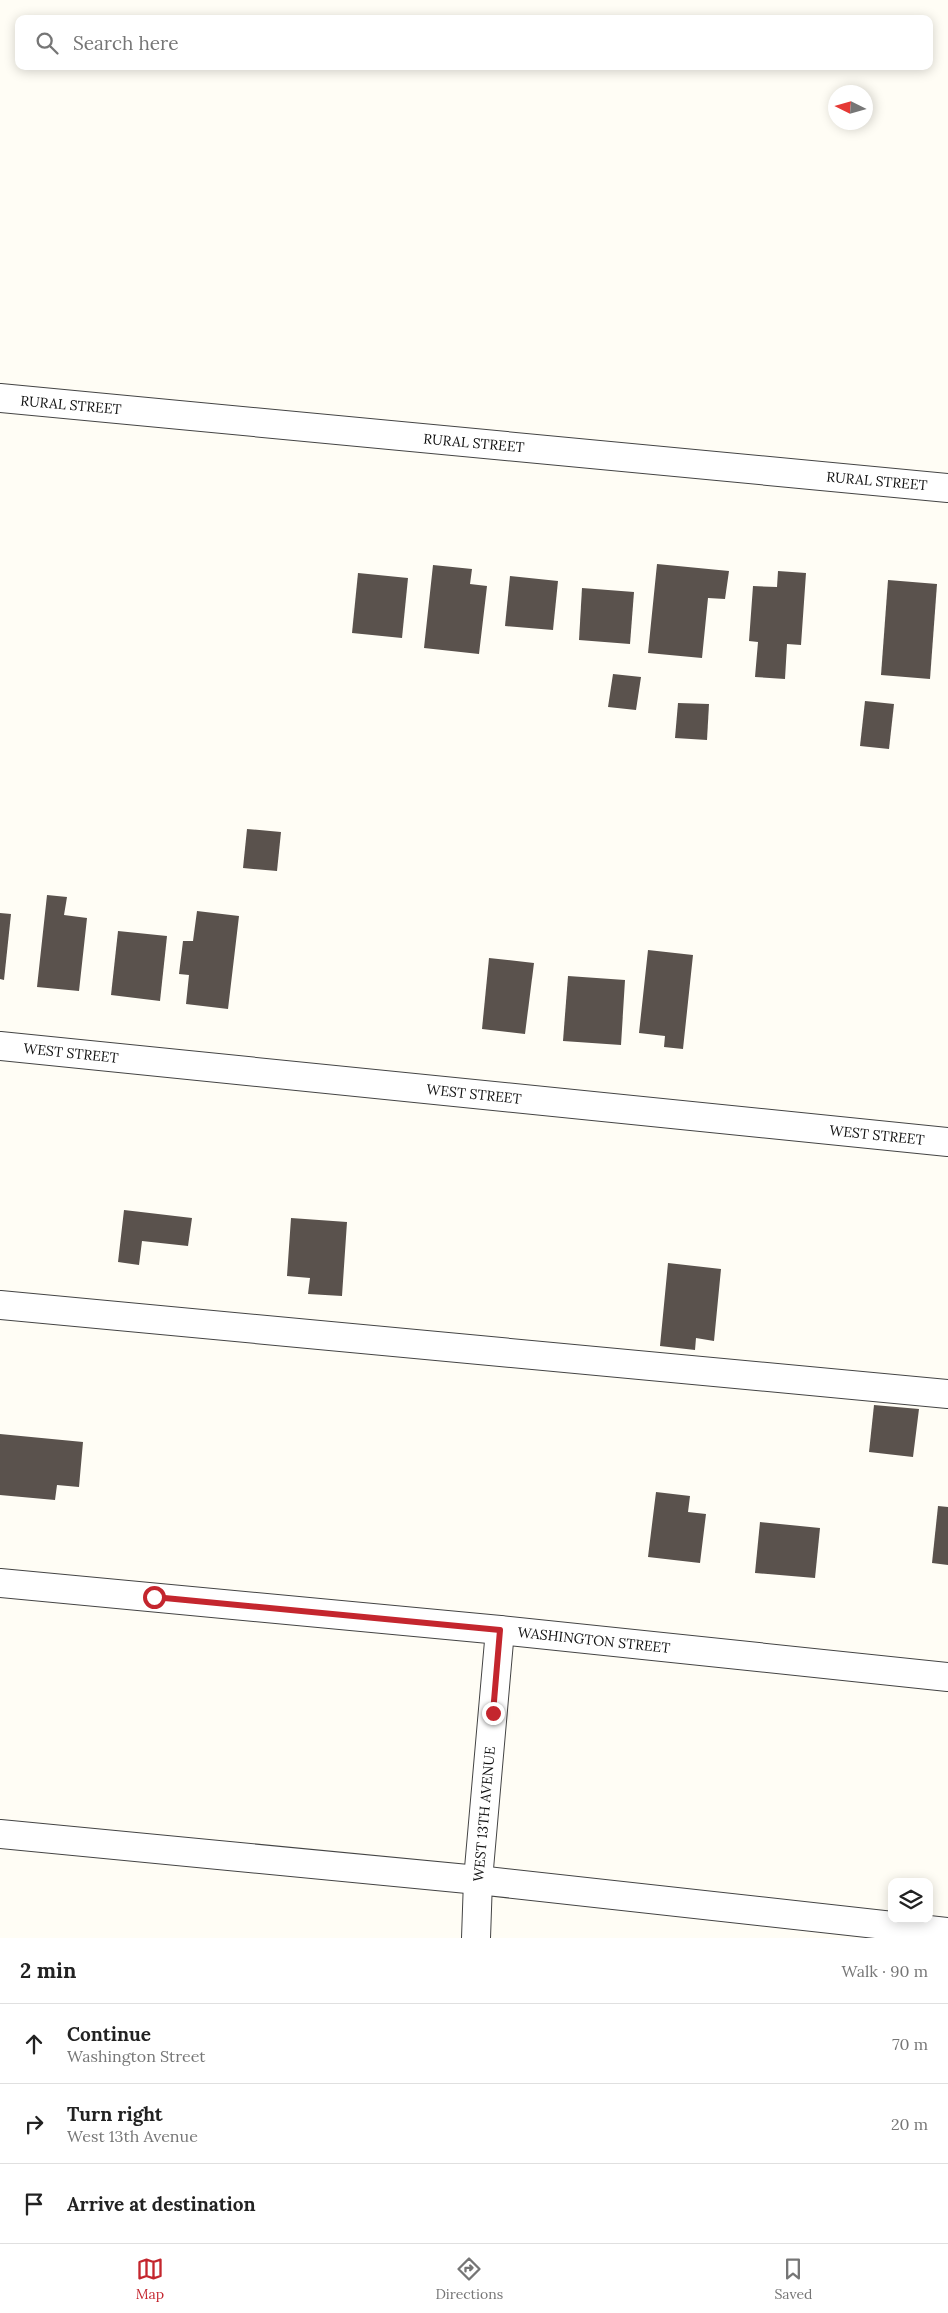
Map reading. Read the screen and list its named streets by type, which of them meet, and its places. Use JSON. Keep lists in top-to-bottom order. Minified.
{"streets":{"street":["RURAL STREET","WEST STREET","WASHINGTON STREET","WEST 13TH AVENUE"]},"crossings":[["WASHINGTON STREET","WEST 13TH AVENUE"]],"north":"left","page":{"search":"Search here","heading":["2 min","Walk · 90 m"],"list":[["Continue","Washington Street","70 m"],["Turn right","West 13th Avenue","20 m"],"Arrive at destination"],"nav":["Map","Directions","Saved"]}}
